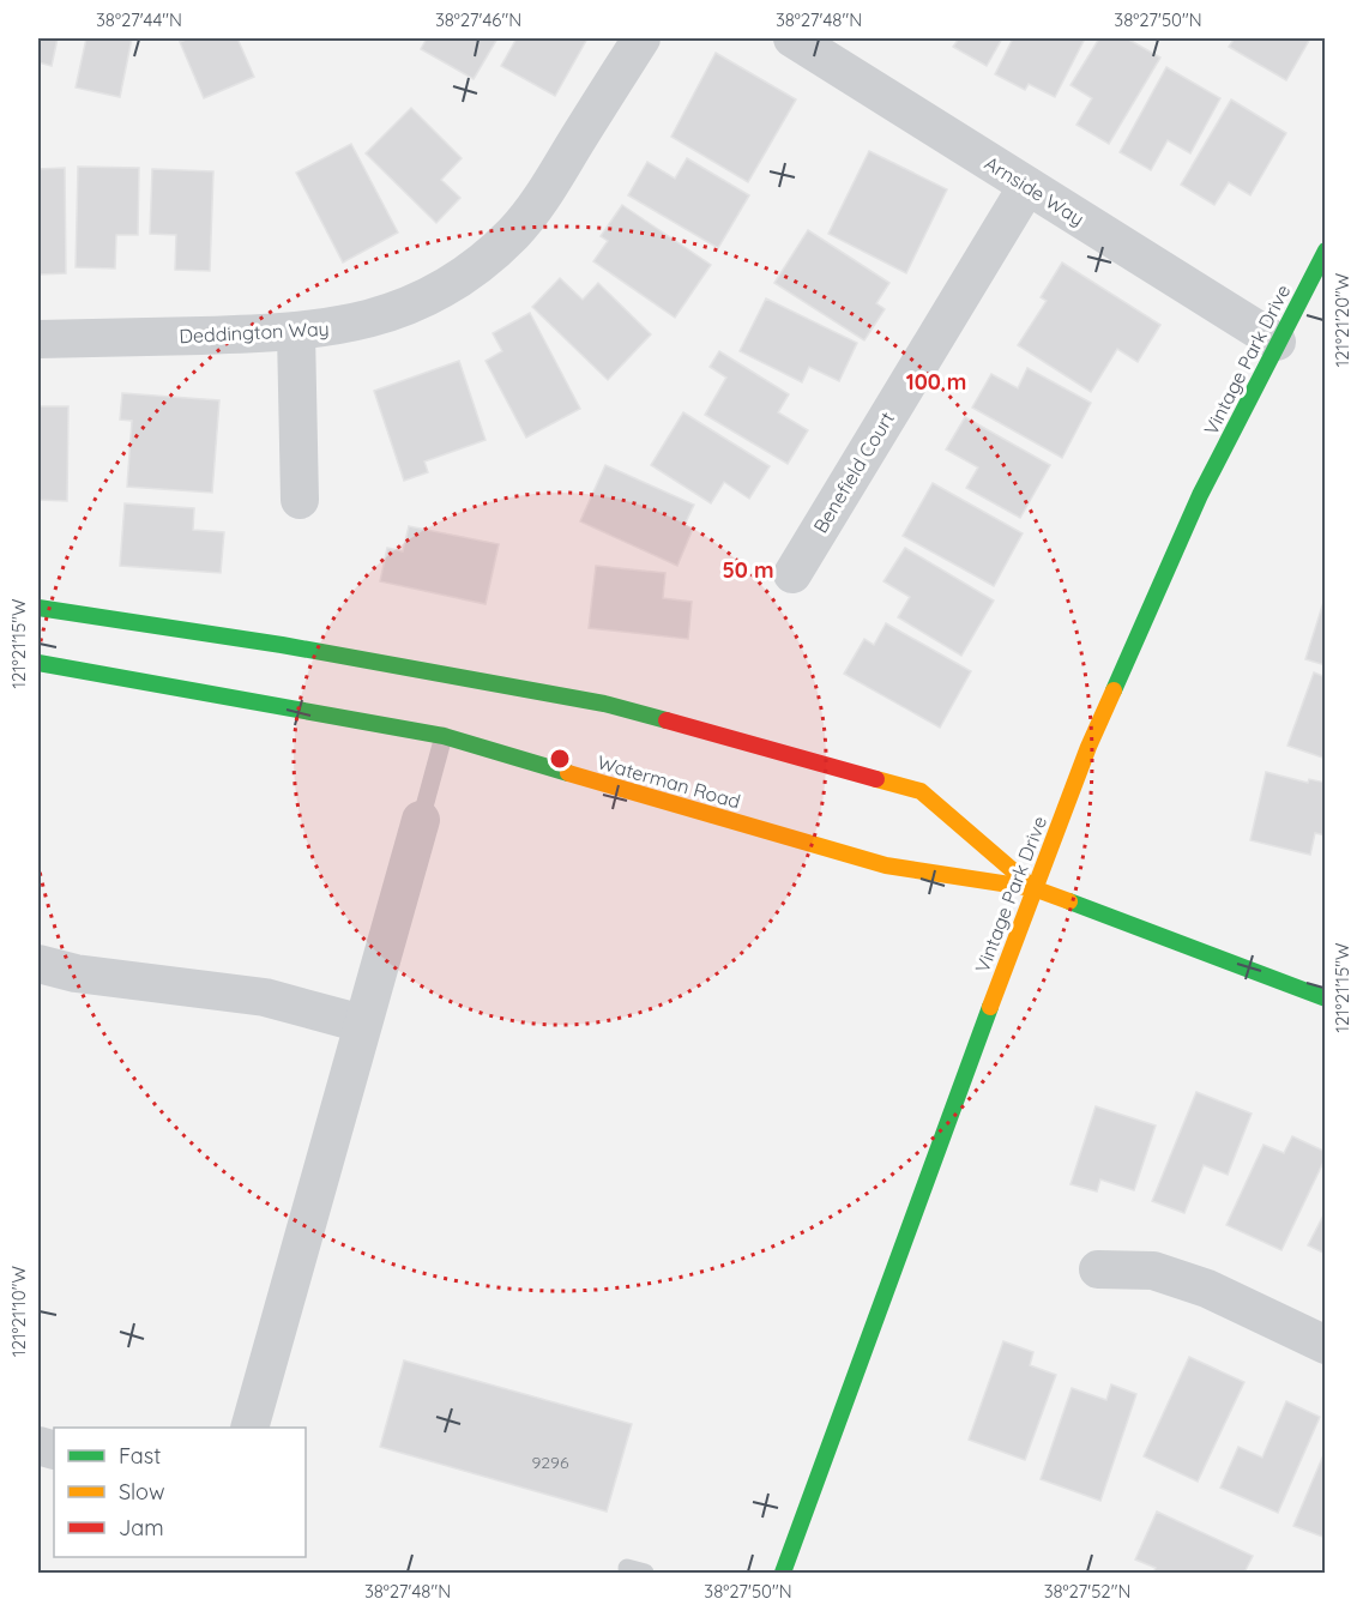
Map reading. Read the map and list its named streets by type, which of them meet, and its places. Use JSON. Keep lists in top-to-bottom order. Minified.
{"streets":{"street":["Arnside Way","Deddington Way","Vintage Park Drive","Benefield Court","Waterman Road"]},"crossings":[["Arnside Way","Vintage Park Drive"],["Arnside Way","Benefield Court"],["Vintage Park Drive","Waterman Road"]],"house_numbers":["9296"],"legend":["Fast","Slow","Jam"],"coordinates":["38°27'44\"N","38°27'46\"N","38°27'48\"N","38°27'50\"N","121°21'20\"W","121°21'15\"W","121°21'10\"W","38°27'52\"N"],"rings":["100 m","50 m"]}
